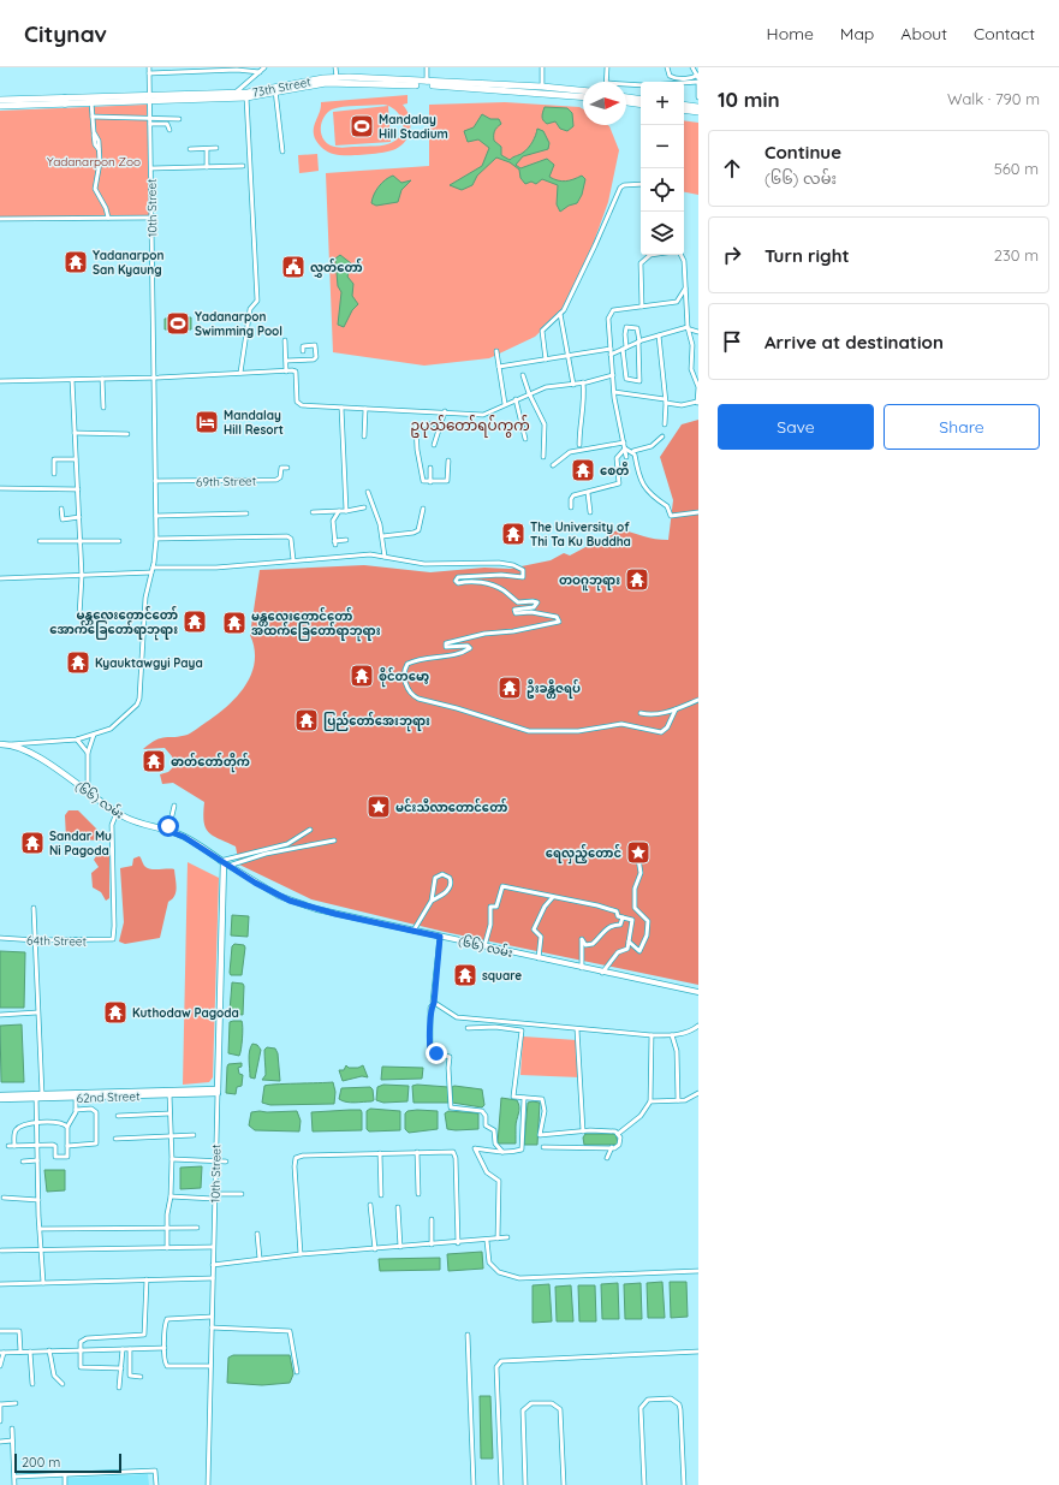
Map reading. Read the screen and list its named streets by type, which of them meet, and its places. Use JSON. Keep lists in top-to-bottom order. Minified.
{"streets":{"main road":["73th Street","10th Street","(၆၆) လမ်း","62nd Street"],"street":["69th Street","64th Street"]},"crossings":[["73th Street","10th Street"],["10th Street","69th Street"],["10th Street","(၆၆) လမ်း"],["10th Street","62nd Street"],["(၆၆) လမ်း","64th Street"]],"districts":["ဥပုသ်တော်ရပ်ကွက်"],"parks":["Yadanarpon Zoo"],"places":{"sports":["Mandalay Hill Stadium","Yadanarpon Swimming Pool"],"temple":["Yadanarpon San Kyaung","စေတီ","The University of Thi Ta Ku Buddha","တဝဂူဘုရား","မန္တ‌လေးတောင်တော် အောက်ခြေတော်ရာဘုရား‌","မန္တ‌လေးတောင်တော် အထက်ခြေတော်ရာဘုရား‌","Kyauktawgyi Paya","စိုင်တမော့","ဦးခန္တီဇရပ်","ပြည်တော်အေးဘုရား","ဓာတ်တော်တိုက်","Sandar Mu Ni Pagoda","square","Kuthodaw Pagoda"],"public building":["လွှတ်တော်"],"hotel":["Mandalay Hill Resort"],"place":["မင်းသီလာတောင်တော်","ရေလှည့်တောင်"]},"scale_bar":"200 m","north":"right","page":{"header":"Citynav","nav":["Home","Map","About","Contact"],"heading":["10 min","Walk · 790 m"],"map_buttons":["+","−"],"list":[["Continue","(၆၆) လမ်း","560 m"],["Turn right","230 m"],"Arrive at destination"],"buttons":["Save","Share"],"scale":"200 m"}}
